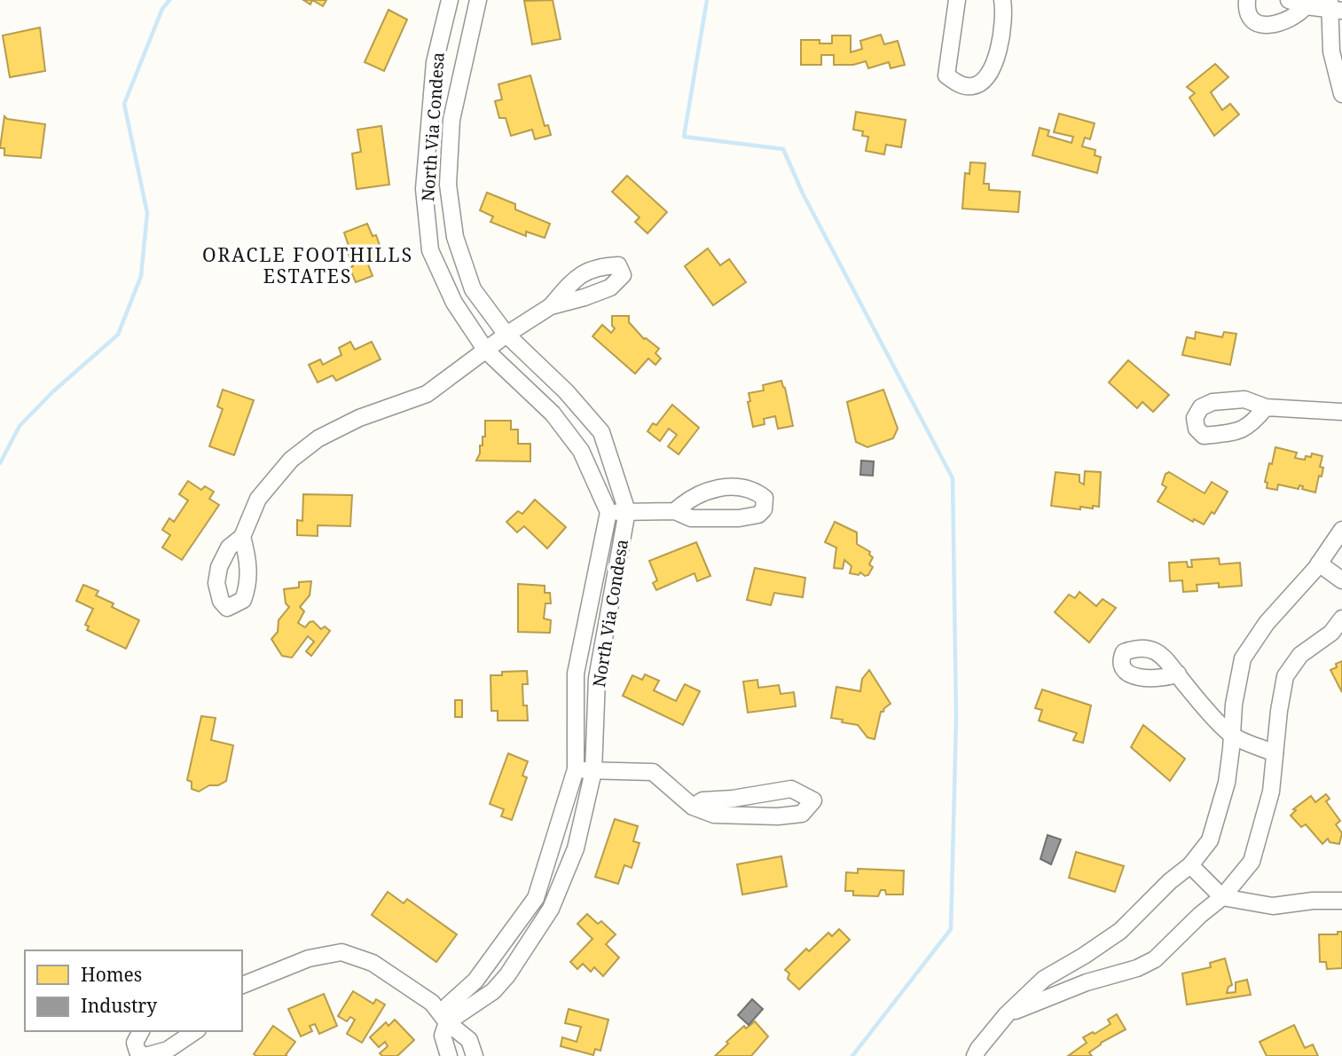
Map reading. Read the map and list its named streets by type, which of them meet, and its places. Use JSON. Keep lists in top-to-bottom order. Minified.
{"streets":{"street":["North Via Condesa"]},"districts":["ORACLE FOOTHILLS ESTATES"],"legend":["Homes","Industry"]}
